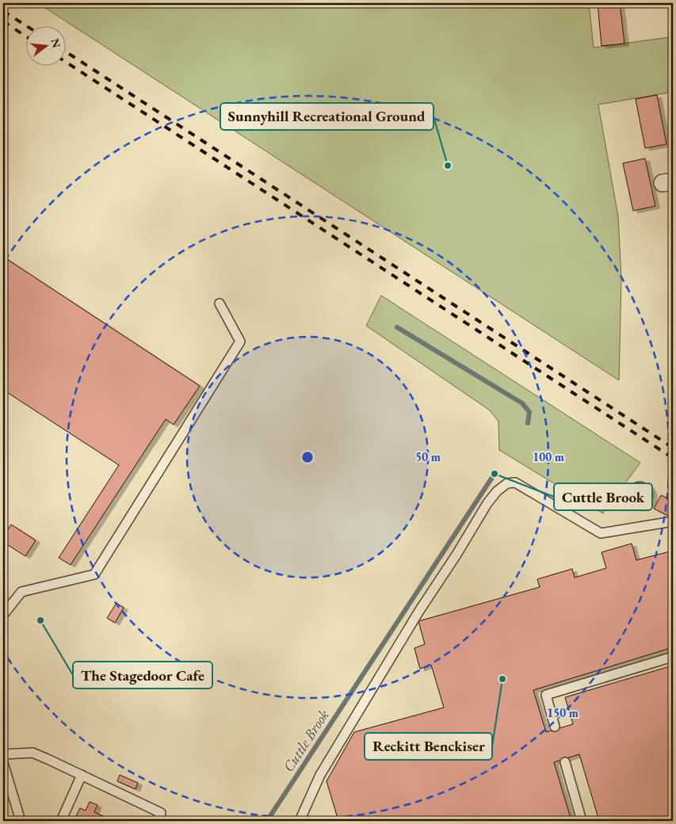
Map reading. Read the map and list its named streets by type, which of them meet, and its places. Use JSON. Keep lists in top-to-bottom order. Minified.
{"water":["Cuttle Brook"],"places":["Sunnyhill Recreational Ground","Cuttle Brook","The Stagedoor Cafe","Reckitt Benckiser"],"north":"right","rings":["50 m","100 m","150 m"]}
